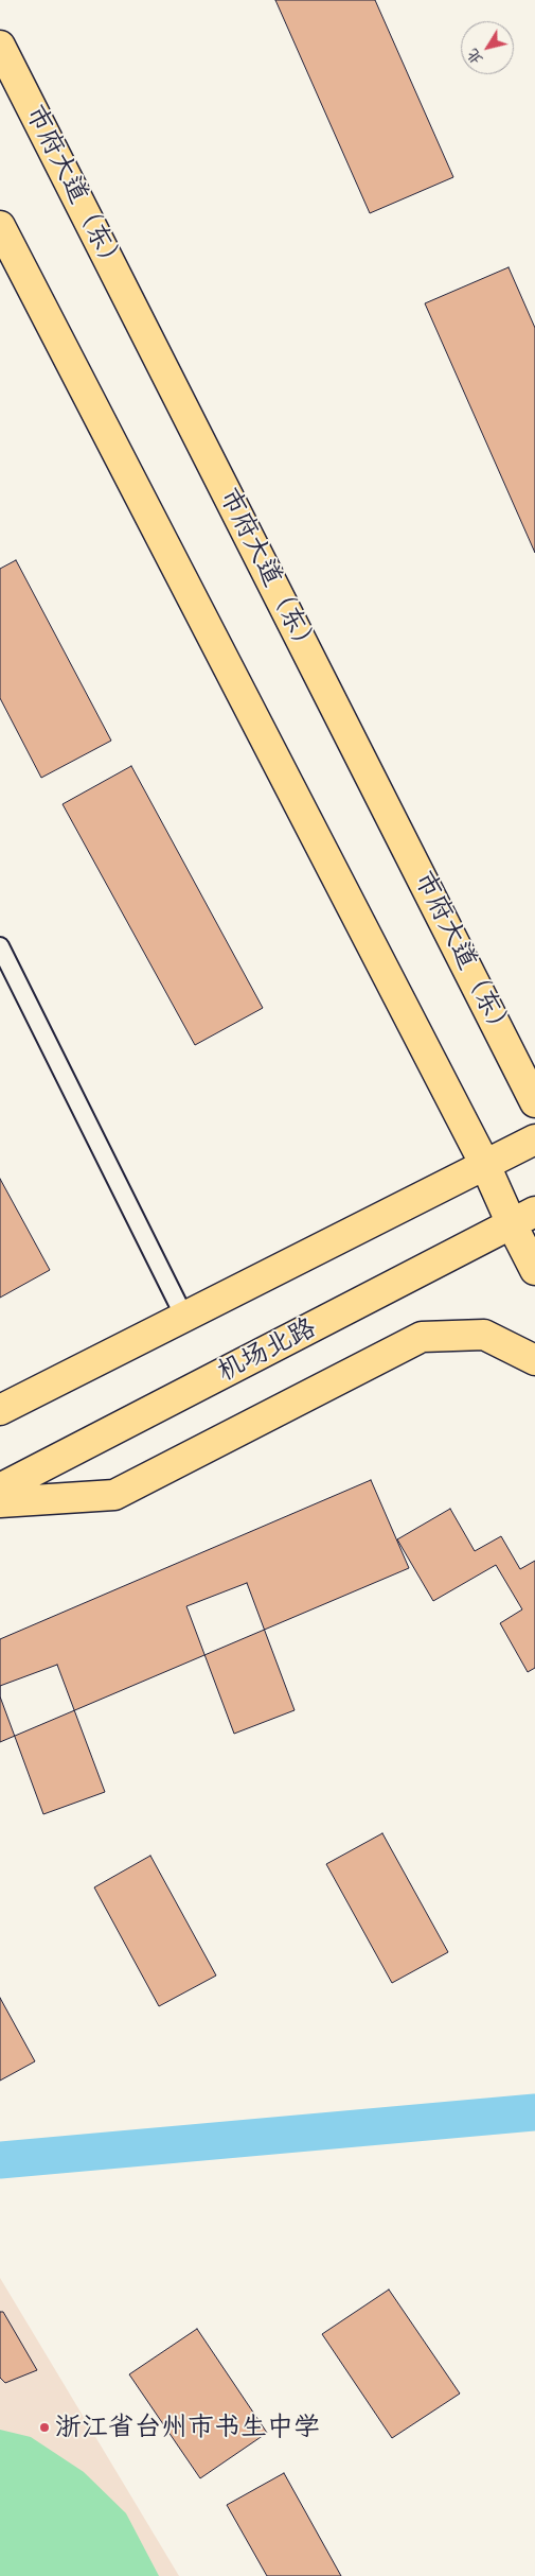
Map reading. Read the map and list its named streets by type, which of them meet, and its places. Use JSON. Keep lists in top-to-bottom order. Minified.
{"streets":{"main road":["市府大道（东）","机场北路"]},"places":["浙江省台州市书生中学"],"north":"bottom left"}
